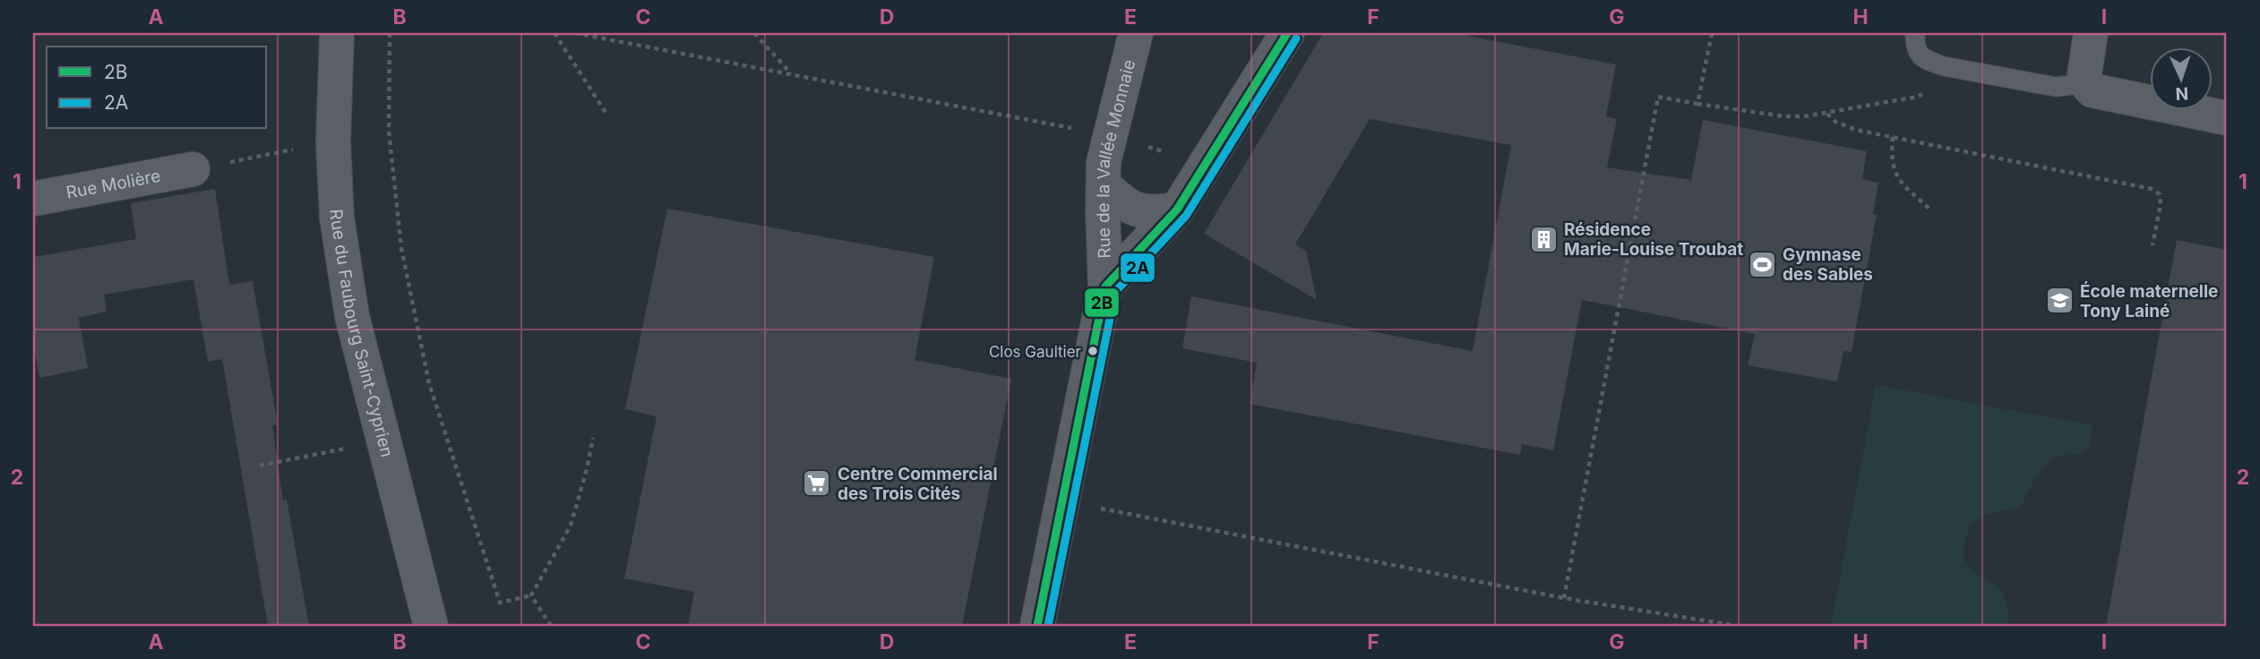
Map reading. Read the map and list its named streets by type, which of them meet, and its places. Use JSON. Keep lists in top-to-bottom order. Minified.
{"streets":{"street":["Rue de la Vallée Monnaie","Rue Molière","Rue du Faubourg Saint-Cyprien"]},"places":{"building":["Résidence Marie-Louise Troubat"],"sports":["Gymnase des Sables"],"school or university":["École maternelle Tony Lainé"],"other":["Clos Gaultier"],"supermarket":["Centre Commercial des Trois Cités"]},"lines":["transit line 2B","transit line 2A"],"legend":["2B","2A"],"north":"bottom","grid":{"columns":["A","B","C","D","E","F","G","H","I"],"rows":["1","2"]}}
